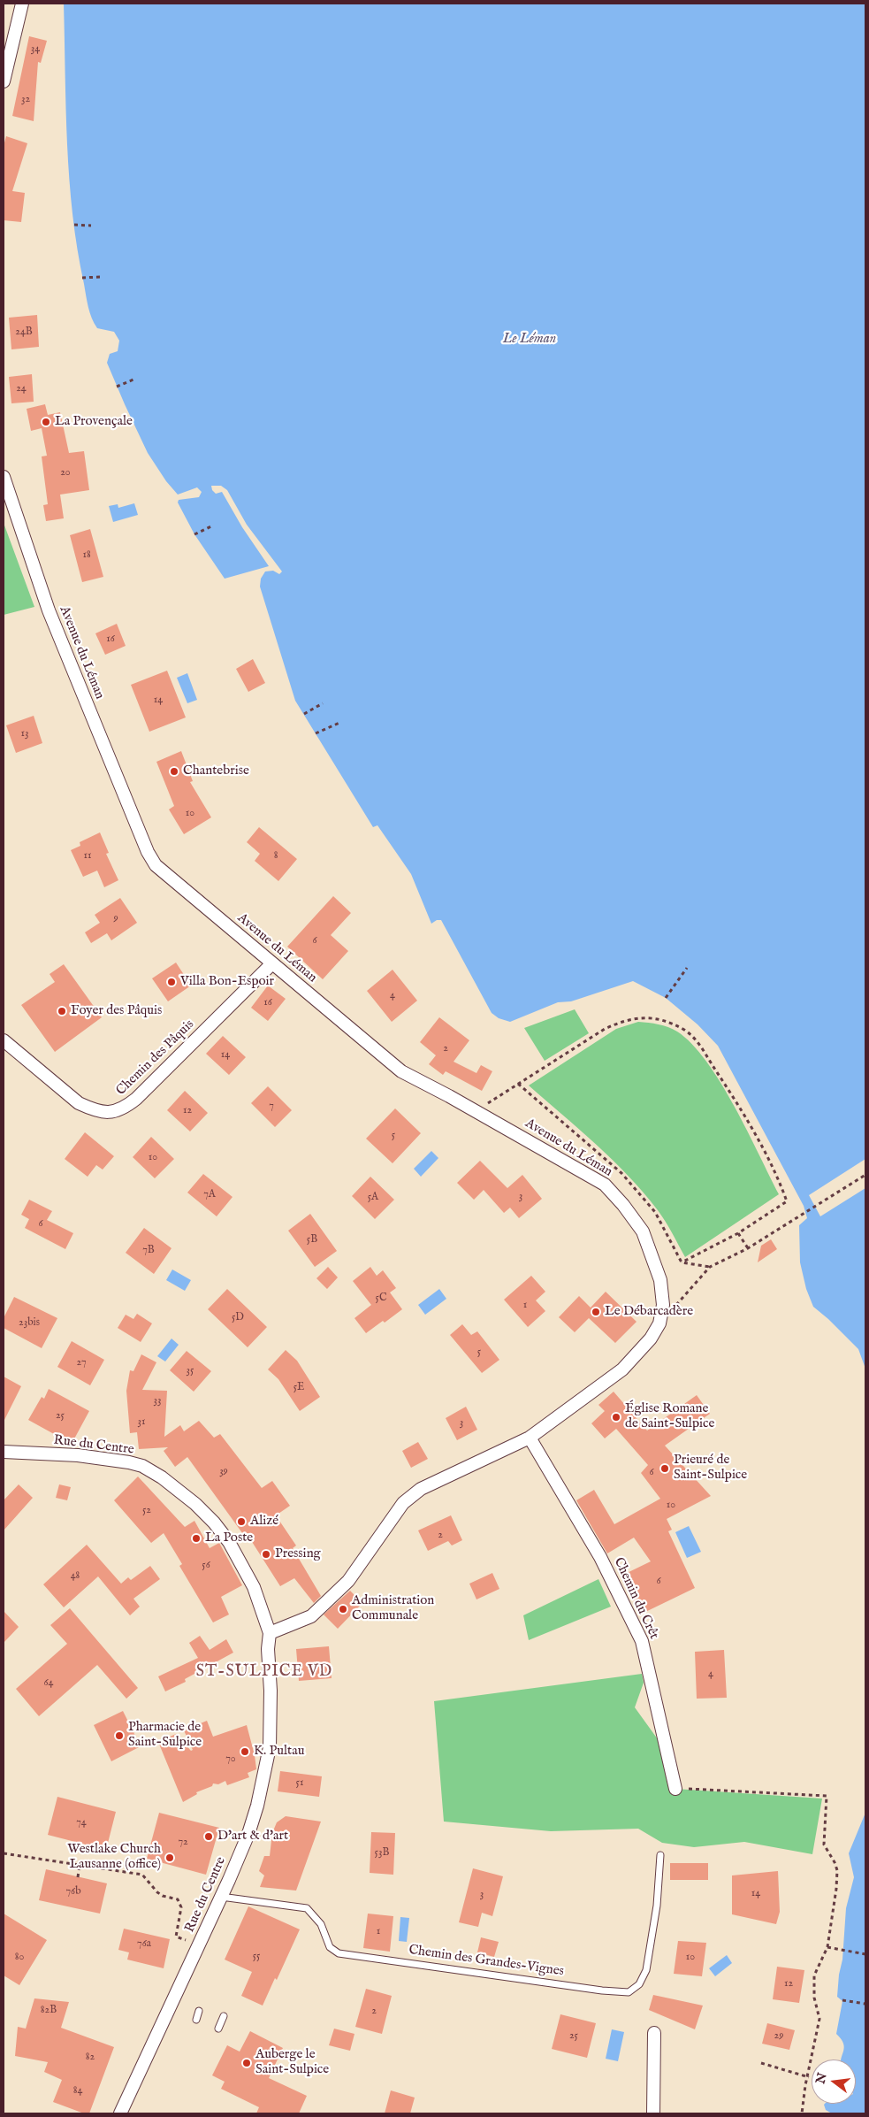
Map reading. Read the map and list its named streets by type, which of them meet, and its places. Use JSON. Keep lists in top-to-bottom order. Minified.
{"streets":{"street":["Avenue du Léman","Chemin des Pâquis","Rue du Centre","Chemin du Crêt"],"lane":["Chemin des Grandes-Vignes"]},"crossings":[["Avenue du Léman","Chemin des Pâquis"],["Rue du Centre","Chemin des Grandes-Vignes"]],"districts":["ST-SULPICE VD"],"water":["Le Léman"],"places":["La Provençale","Chantebrise","Villa Bon-Espoir","Foyer des Pâquis","Le Débarcadère","Église Romane de Saint-Sulpice","Prieuré de Saint-Sulpice","Alizé","La Poste","Pressing","Administration Communale","Pharmacie de Saint-Sulpice","K. Pultau","D'art & d'art","Westlake Church Lausanne (office)","Auberge le Saint-Sulpice"],"house_numbers":["34","32","24B","24","20","18","16","14","13","10","11","8","9","6","4","16","2","14","7","12","5","10","7A","3","5A","6","5B","7B","5C","1","5D","23bis","5","27","35","5E","33","25","31","3","39","6","10","52","2","56","48","6","4","64","70","51","74","72","53B","76b","14","3","1","76a","55","80","10","12","82B","2","25","29","82","84"],"north":"left"}
